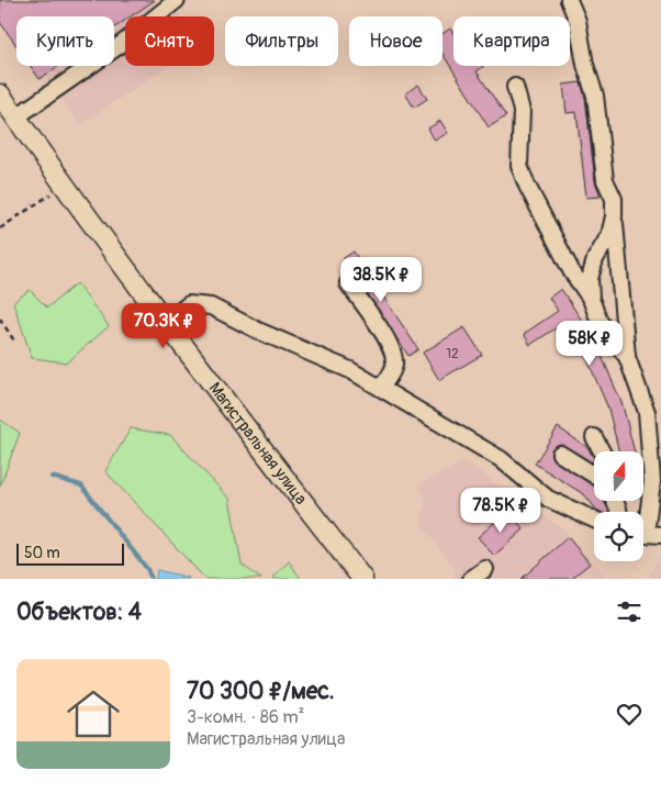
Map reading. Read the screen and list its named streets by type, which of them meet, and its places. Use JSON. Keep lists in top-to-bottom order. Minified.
{"streets":{"main road":["Магистральная улица"]},"house_numbers":["12"],"scale_bar":"50 m","north":"top","page":{"chip":["Купить","Снять","Фильтры","Новое","Квартира"],"price":["38.5K ₽","70.3K ₽","58K ₽","78.5K ₽"],"scale":"50 m","heading":"Объектов: 4","list":[{"name":"70 300 ₽/мес.","note":"3-комн. · 86 m² · Магистральная улица"}]}}
